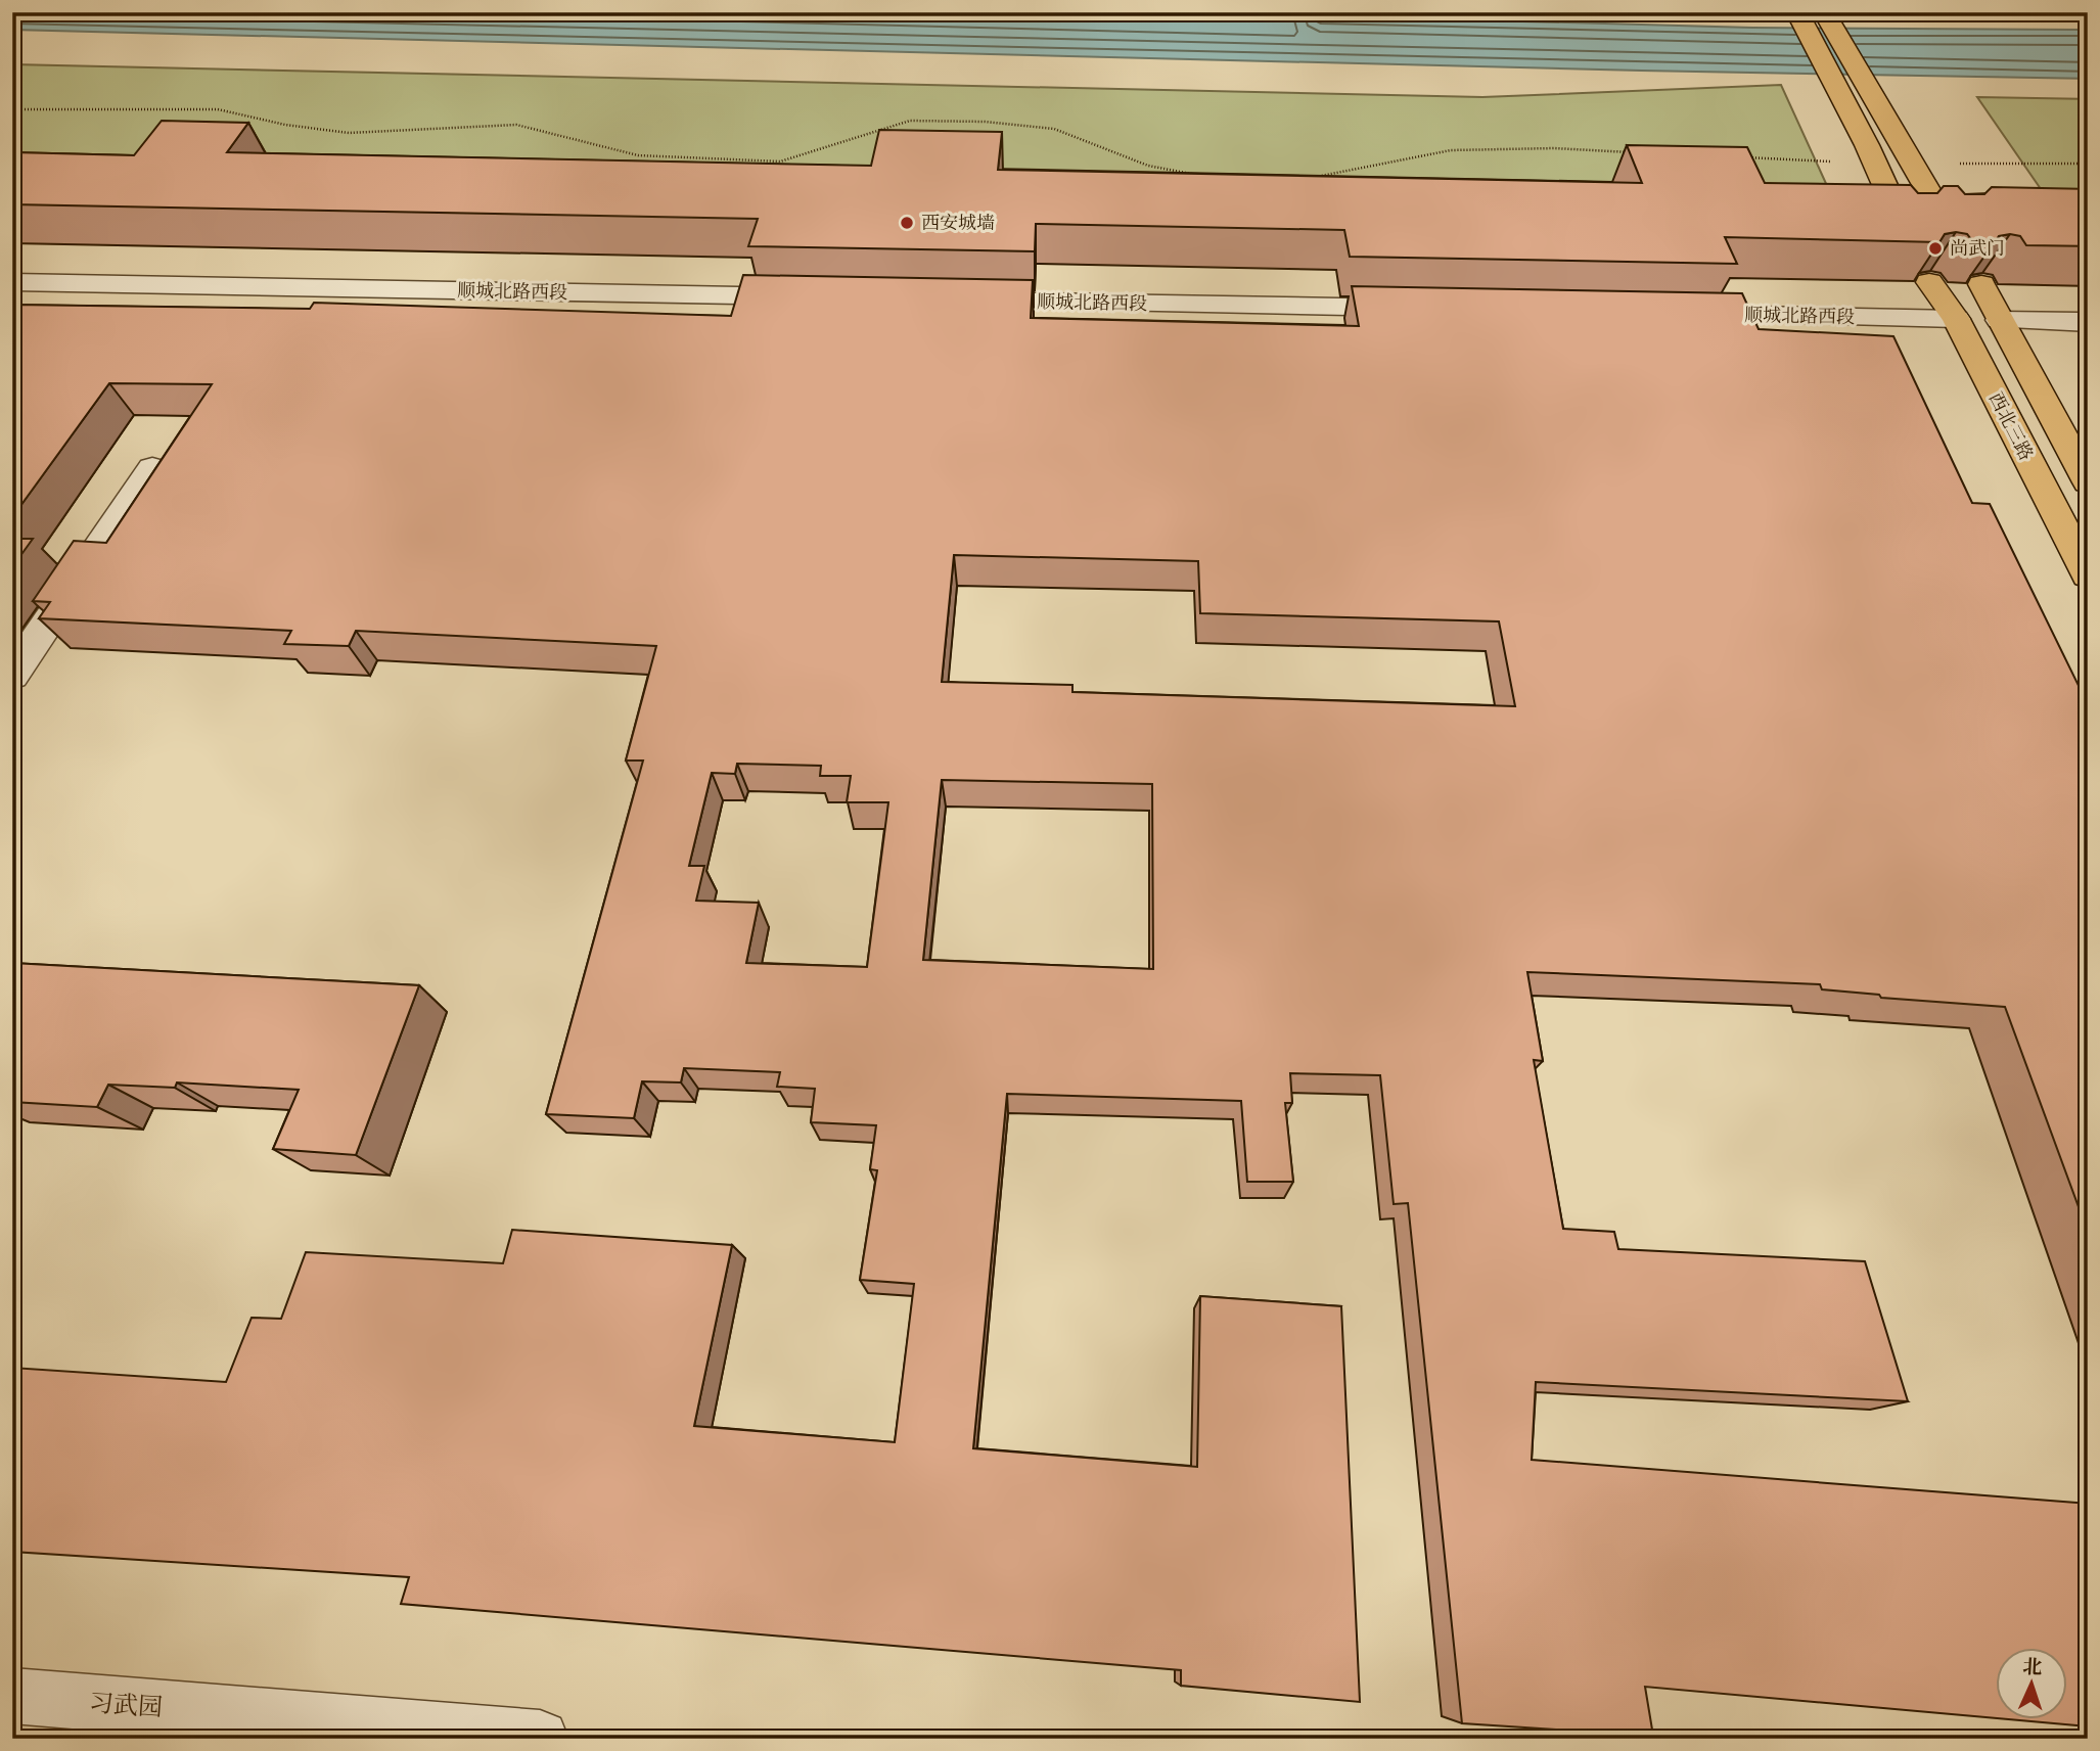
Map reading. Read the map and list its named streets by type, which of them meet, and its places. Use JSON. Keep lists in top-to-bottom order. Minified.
{"streets":{"main road":["西北三路"],"street":["顺城北路西段","习武园"]},"crossings":[["顺城北路西段","西北三路"]],"places":["西安城墙","尚武门"],"north":"top"}
